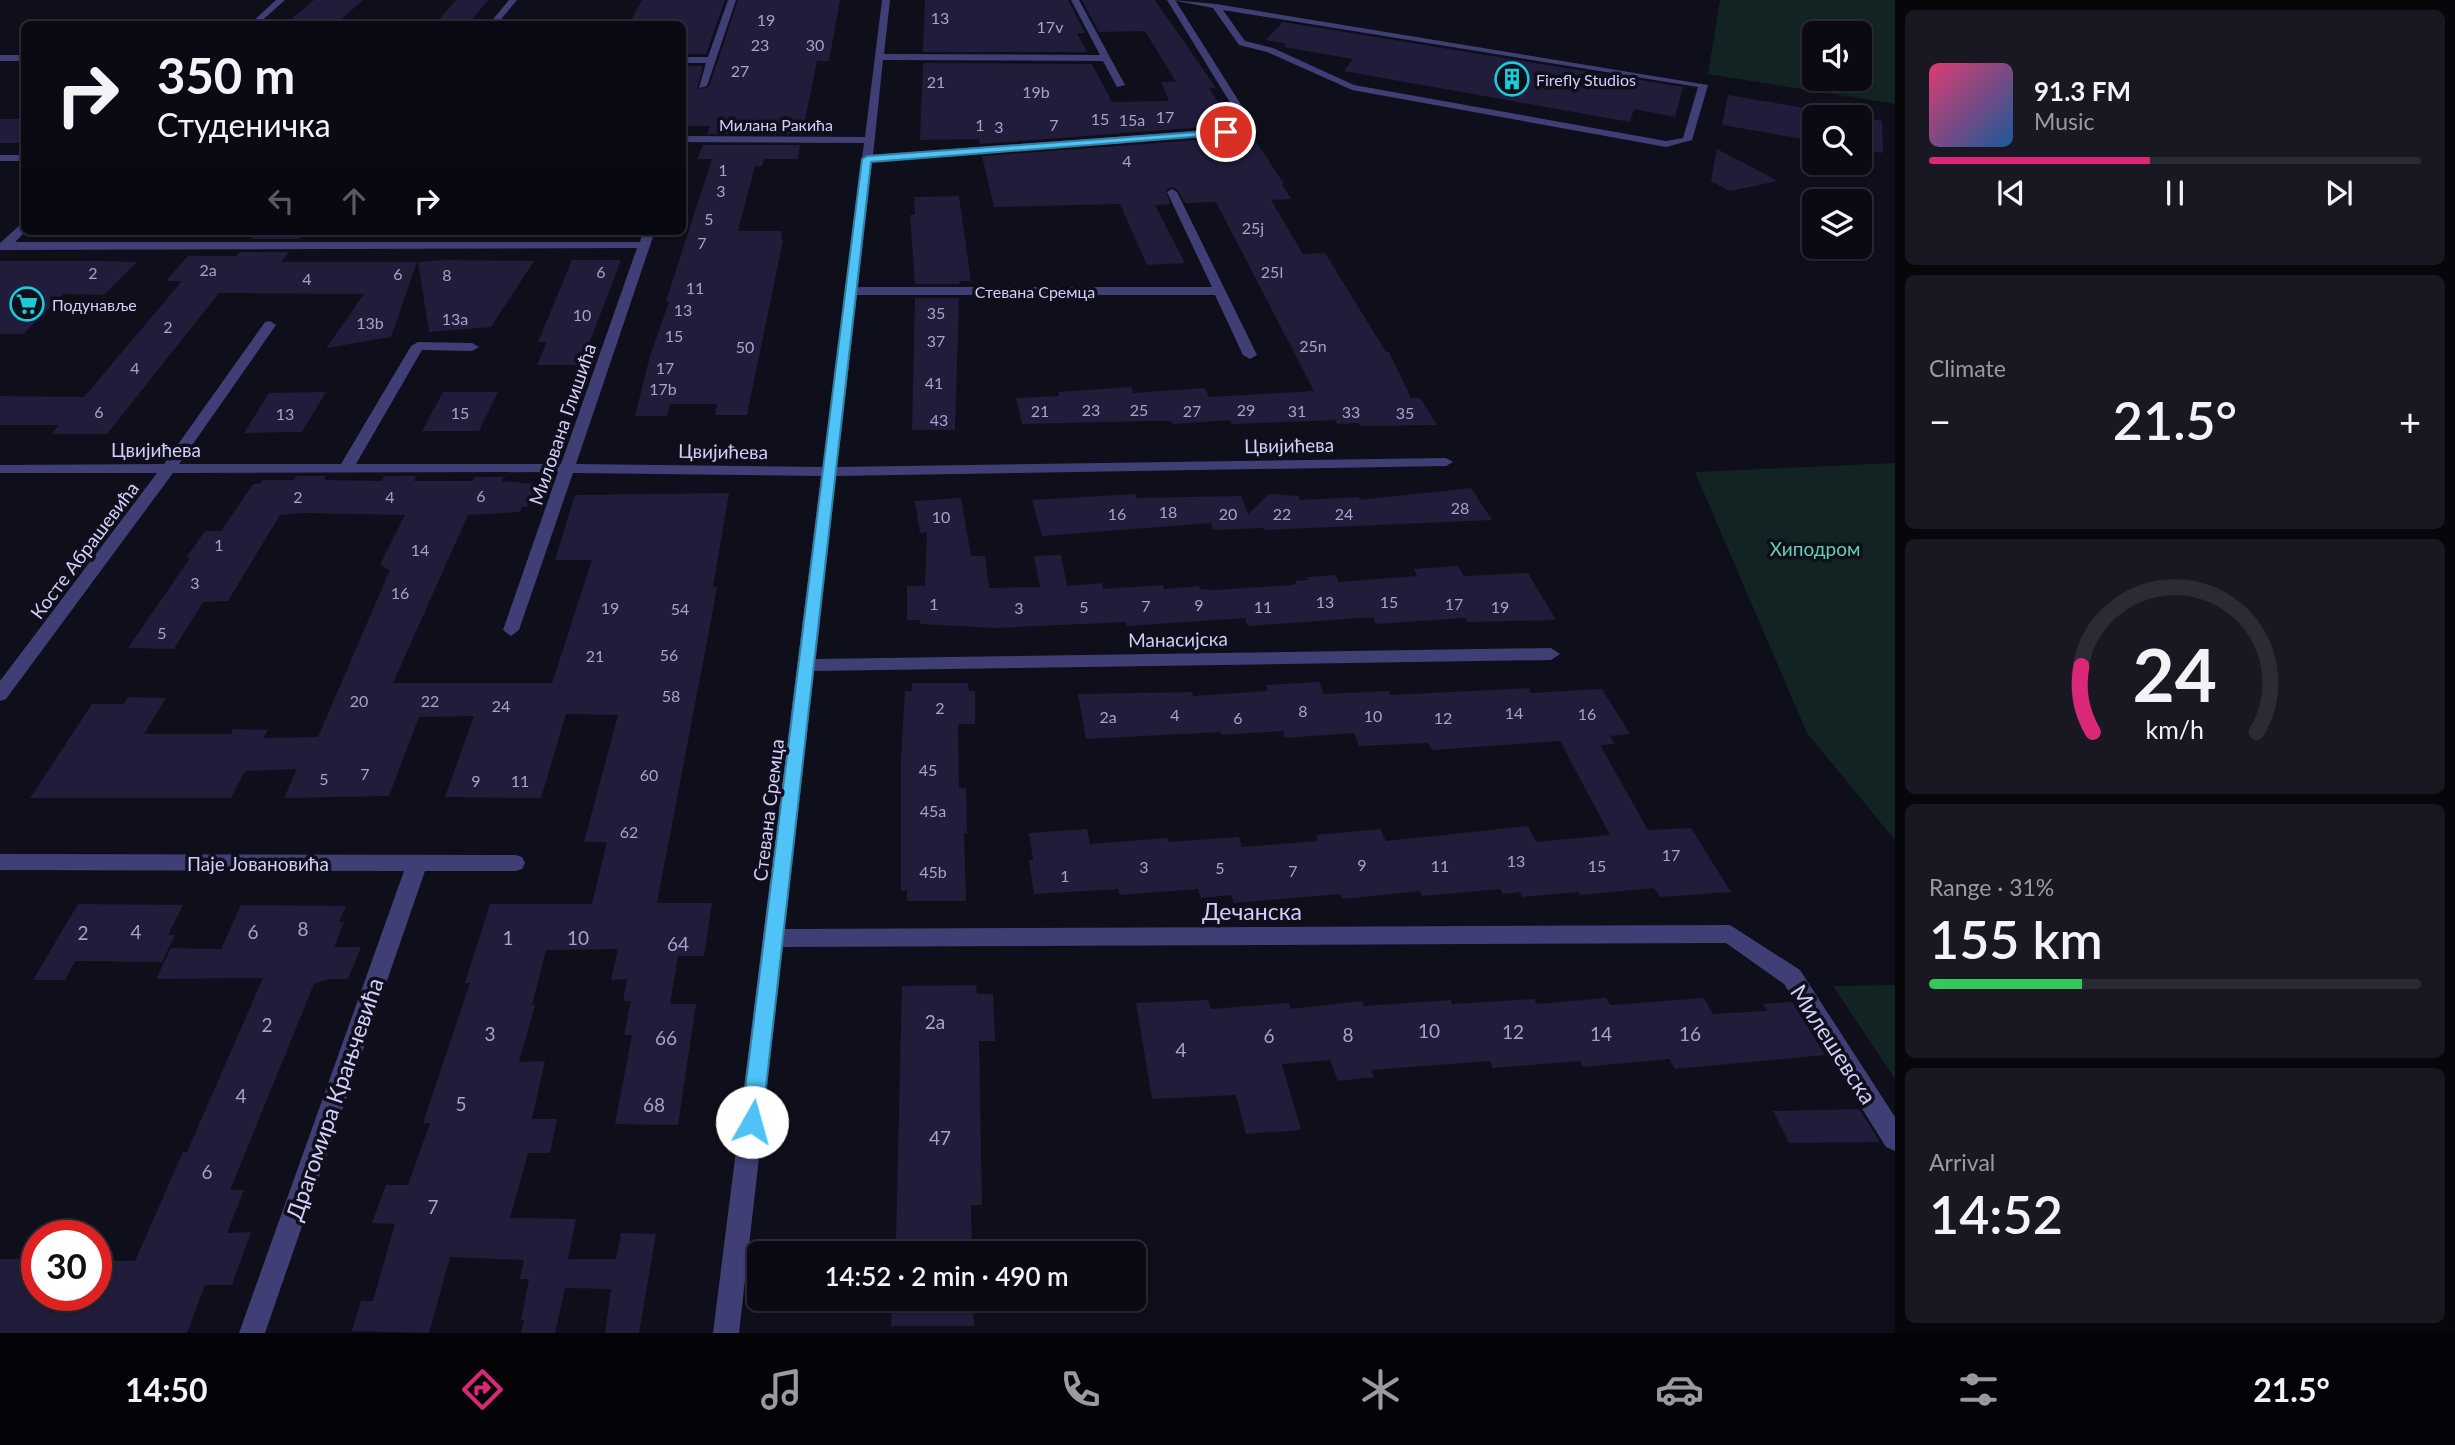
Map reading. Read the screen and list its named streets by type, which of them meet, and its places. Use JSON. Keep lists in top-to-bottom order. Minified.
{"streets":{"street":["Милана Ракића","Стевана Сремца","Милована Глишића","Цвијићева","Косте Абрашевића","Манасијска","Паје Јовановића","Дечанска","Милешевска","Драгомира Крањчевића"]},"crossings":[["Милана Ракића","Стевана Сремца"],["Стевана Сремца","Цвијићева"],["Стевана Сремца","Манасијска"],["Стевана Сремца","Дечанска"],["Милована Глишића","Цвијићева"],["Цвијићева","Косте Абрашевића"],["Паје Јовановића","Драгомира Крањчевића"],["Дечанска","Милешевска"]],"parks":["Хиподром"],"places":{"building":["Firefly Studios"],"supermarket":["Подунавље"]},"house_numbers":["13","19","17v","23","30","27","21","19b","17","15","15a","1","7","3","4","1","3","5","25j","7","2a","6","25l","2","6","8","4","11","13","35","10","13a","13b","2","15","37","25n","50","4","17","41","17b","23","25","29","21","27","31","6","33","15","35","13","43","6","2","4","28","18","16","20","22","24","10","1","14","3","16","13","15","1","17","9","7","5","11","19","19","3","54","5","56","21","58","20","22","24","2","8","14","16","4","10","2a","6","12","45","7","60","5","9","11","45a","62","17","13","9","11","15","3","5","7","45b","1","8","4","6","2","1","10","64","2a","2","10","12","3","14","16","8","6","66","4","4","5","68","47","6","7"],"page":{"turn":["350 m","Студеничка"],"song":["91.3 FM","Music"],"tile":["Climate",["Range · 31%","155 km"],["Arrival","14:52"]],"heat":["−","21.5°","+"],"limit":"30","trip":"14:52 · 2 min · 490 m","tabs":["14:50","21.5°"],"gauge":["24","km/h"]}}
